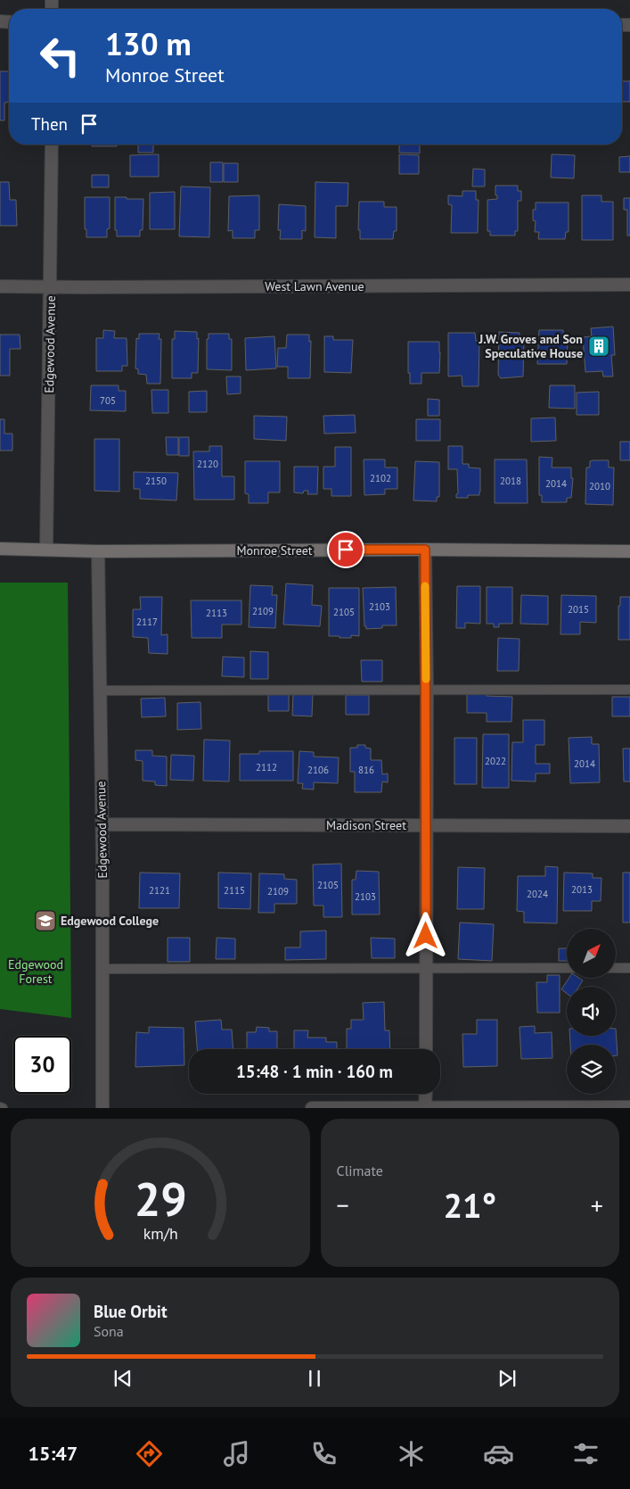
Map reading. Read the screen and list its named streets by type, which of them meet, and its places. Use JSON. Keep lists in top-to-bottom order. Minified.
{"streets":{"main road":["Monroe Street"],"street":["West Lawn Avenue","Edgewood Avenue","Madison Street"]},"crossings":[["West Lawn Avenue","Edgewood Avenue"],["Edgewood Avenue","Monroe Street"],["Edgewood Avenue","Madison Street"]],"parks":["Edgewood Forest"],"places":{"building":["J.W. Groves and Son Speculative House"],"school or university":["Edgewood College"]},"house_numbers":["705","2120","2102","2150","2018","2014","2010","2103","2015","2109","2105","2113","2117","2022","2014","2112","2106","816","2105","2013","2121","2115","2109","2024","2103"],"north":"top right","page":{"turn":["130 m","Monroe Street"],"then":"Then","limit":"30","trip":"15:48 · 1 min · 160 m","tile":"Climate","heat":["−","21°","+"],"song":["Blue Orbit","Sona"],"tabs":"15:47","gauge":["29","km/h"]}}
